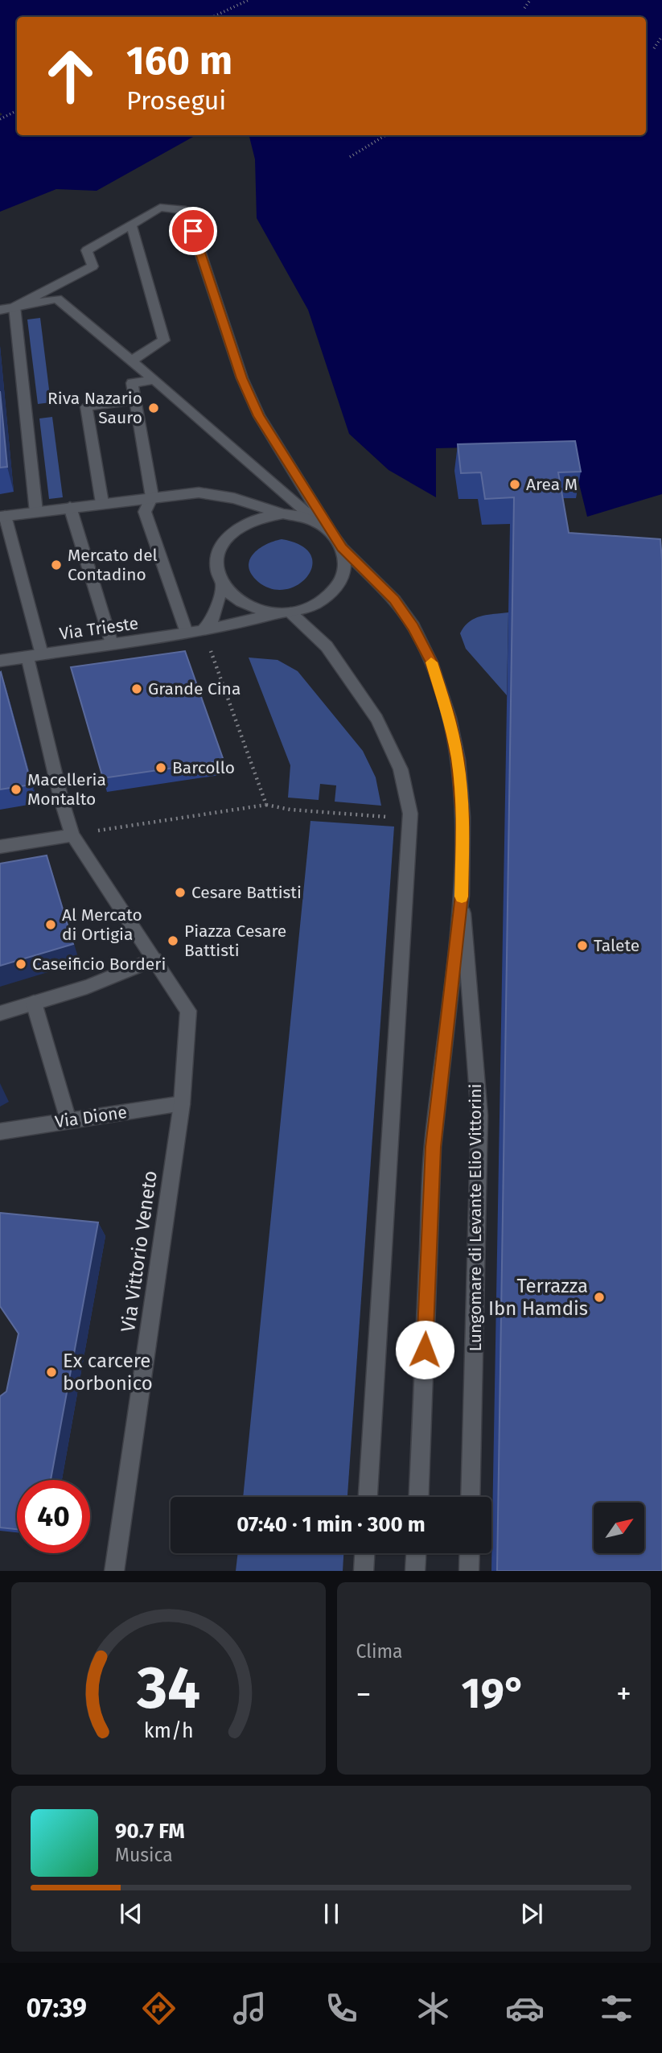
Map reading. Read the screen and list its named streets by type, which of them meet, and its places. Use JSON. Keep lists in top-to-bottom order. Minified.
{"streets":{"street":["Via Trieste","Via Dione","Lungomare di Levante Elio Vittorini","Via Vittorio Veneto"]},"crossings":[["Via Trieste","Lungomare di Levante Elio Vittorini"],["Via Trieste","Via Vittorio Veneto"],["Via Dione","Via Vittorio Veneto"]],"places":["Riva Nazario Sauro","Area M","Mercato del Contadino","Grande Cina","Barcollo","Macelleria Montalto","Cesare Battisti","Al Mercato di Ortigia","Piazza Cesare Battisti","Talete","Caseificio Borderi","Terrazza Ibn Hamdis","Ex carcere borbonico"],"north":"top right","page":{"turn":["160 m","Prosegui"],"limit":"40","trip":"07:40 · 1 min · 300 m","tile":"Clima","heat":["−","19°","+"],"song":["90.7 FM","Musica"],"tabs":"07:39","gauge":["34","km/h"]}}
